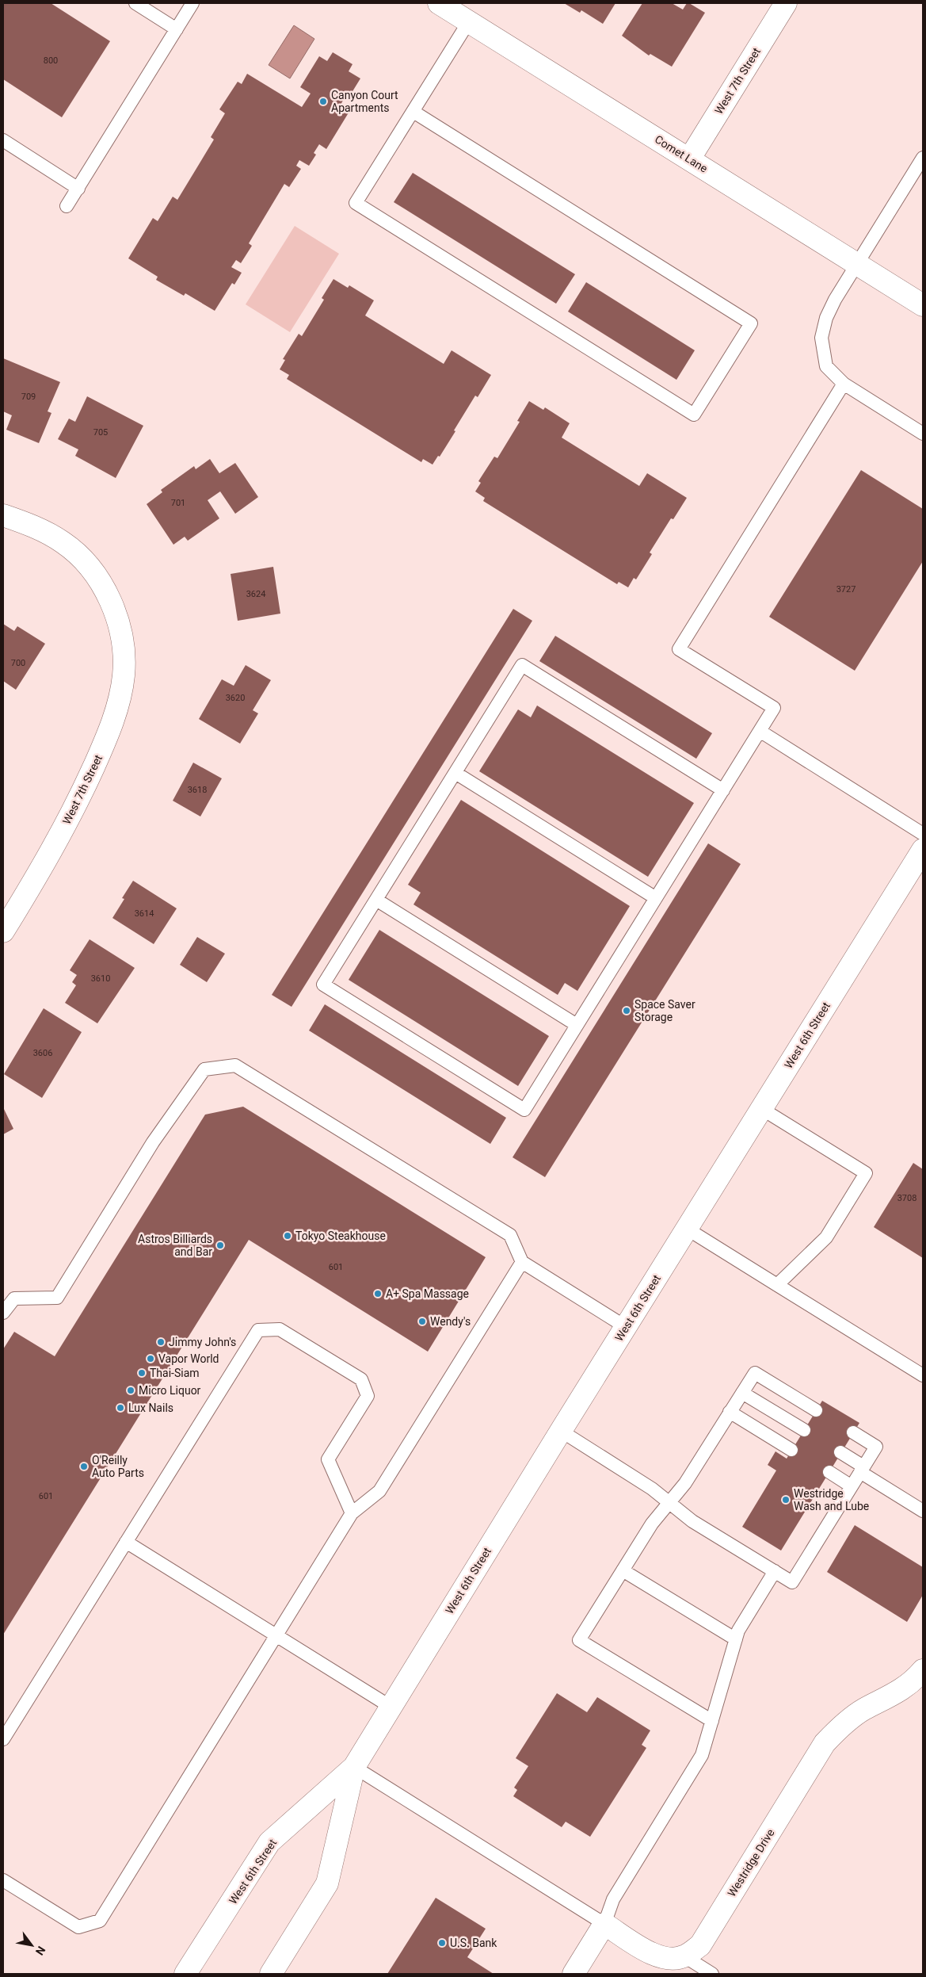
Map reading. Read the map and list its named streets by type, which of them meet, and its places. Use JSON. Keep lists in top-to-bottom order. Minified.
{"streets":{"street":["West 7th Street","Comet Lane","West 6th Street","Westridge Drive"]},"crossings":[["West 7th Street","Comet Lane"]],"places":["Canyon Court Apartments","Space Saver Storage","Tokyo Steakhouse","Astros Billiards and Bar","A+ Spa Massage","Wendy's","Jimmy John's","Vapor World","Thai-Siam","Micro Liquor","Lux Nails","O'Reilly Auto Parts","Westridge Wash and Lube","U.S. Bank"],"house_numbers":["800","709","705","701","3727","3624","700","3620","3618","3614","3610","3606","3708","601","601"],"north":"bottom right"}
